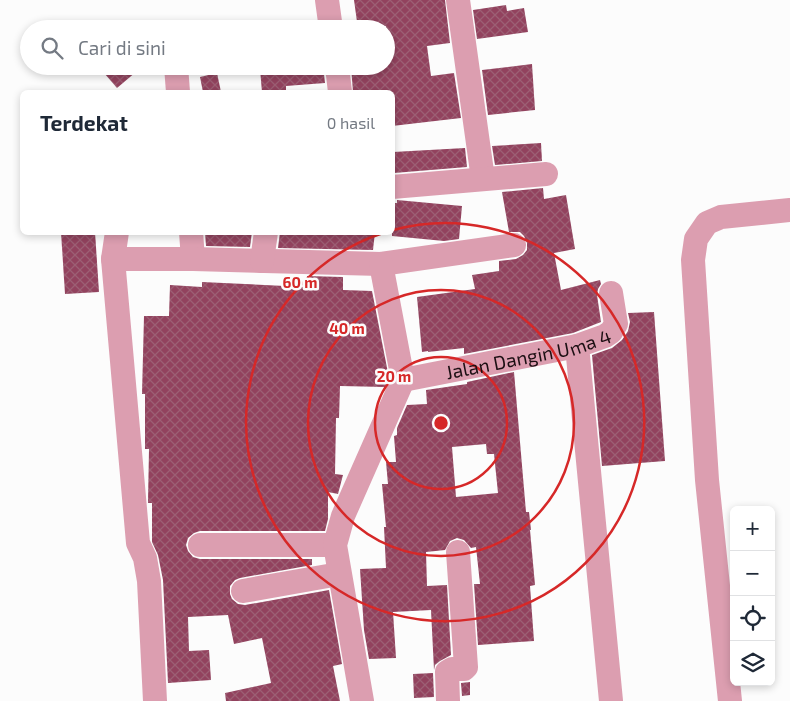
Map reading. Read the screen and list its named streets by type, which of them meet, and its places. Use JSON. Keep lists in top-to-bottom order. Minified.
{"streets":{"street":["Jalan Dangin Uma 4"]},"page":{"search":"Cari di sini","heading":["Terdekat","0 hasil"],"map_buttons":["+","−"]},"rings":["60 m","40 m","20 m"]}
